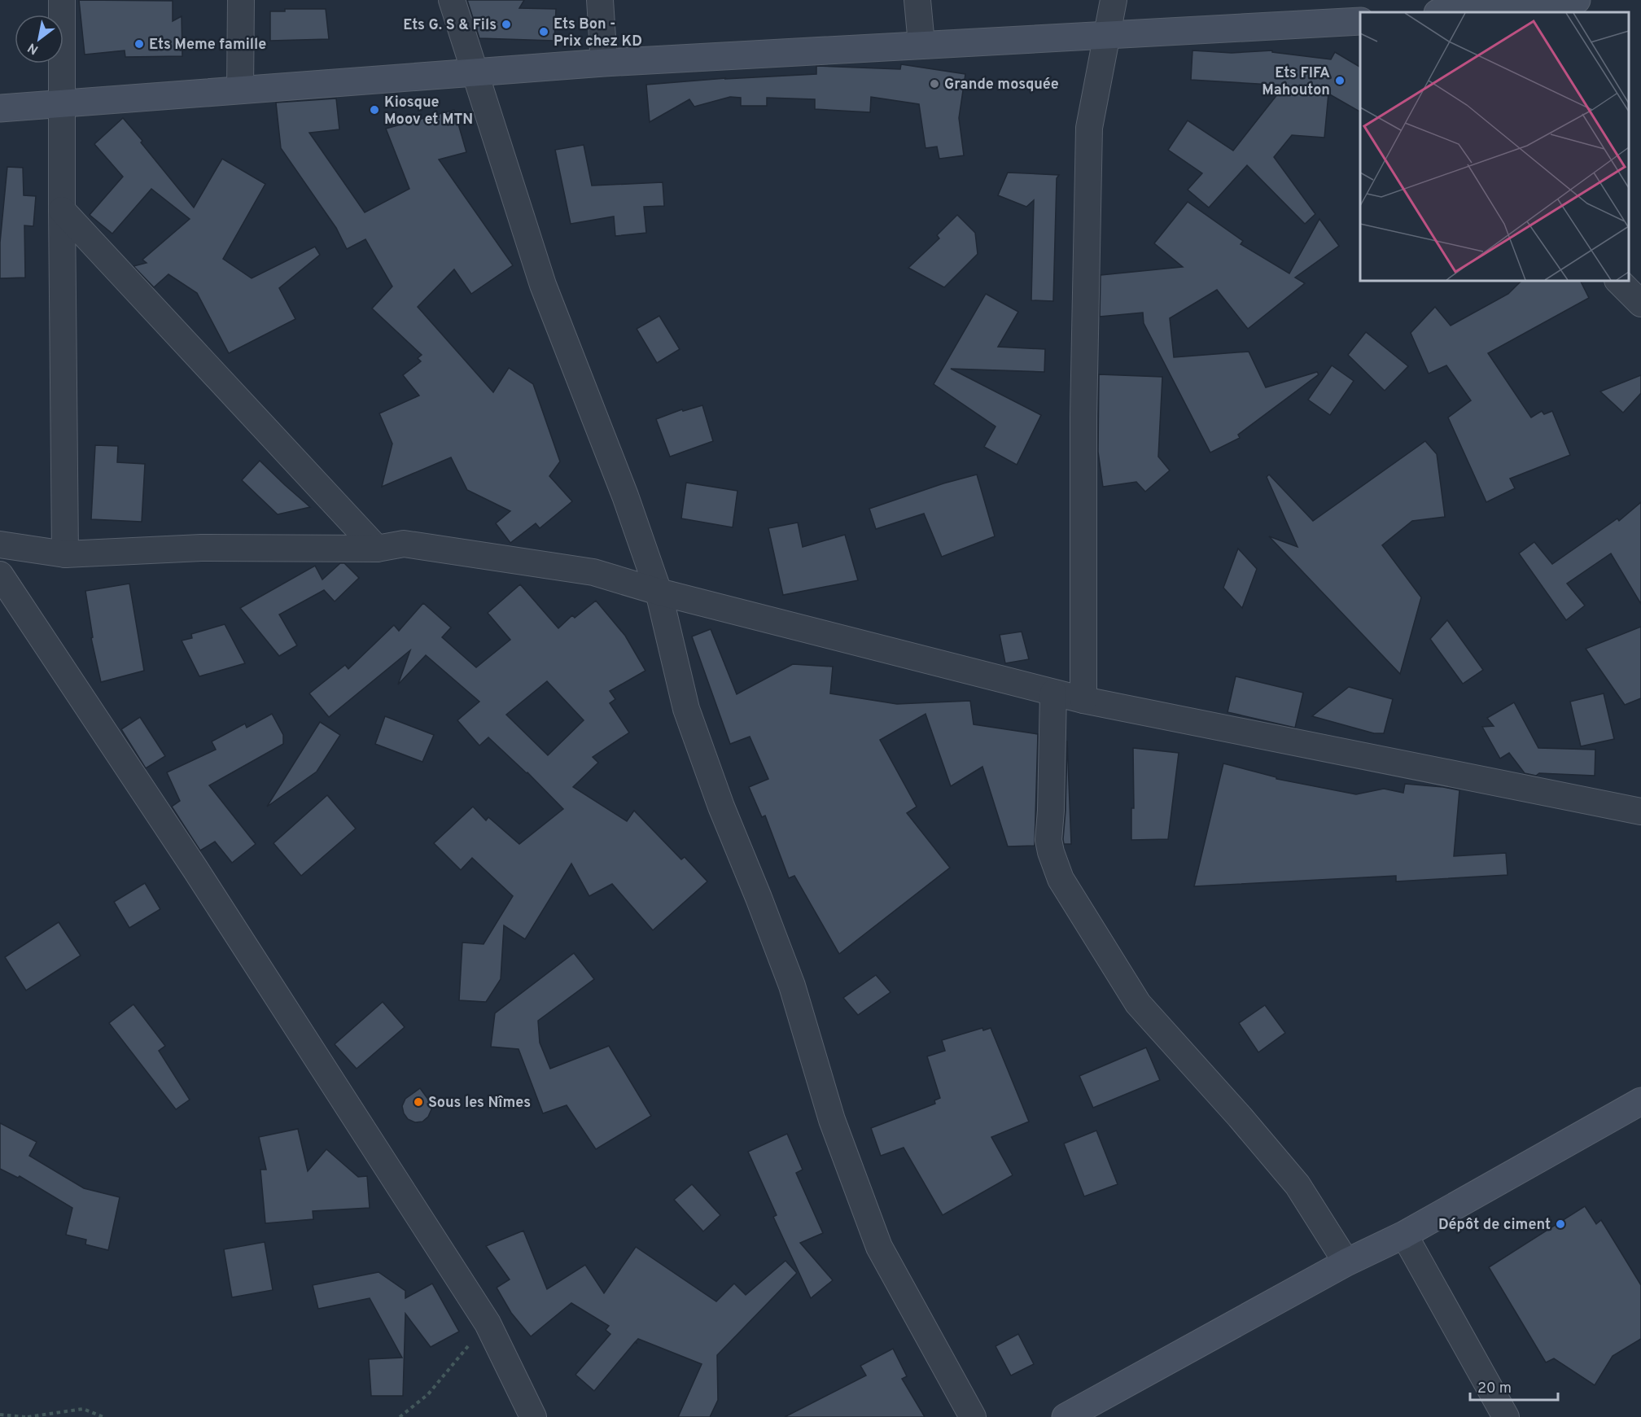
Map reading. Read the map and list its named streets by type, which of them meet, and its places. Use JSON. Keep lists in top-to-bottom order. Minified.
{"places":["Ets G. S & Fils","Ets Bon - Prix chez KD","Ets Meme famille","Ets FIFA Mahouton","Grande mosquée","Kiosque Moov et MTN","Sous les Nîmes","Dépôt de ciment"],"scale_bar":"20 m","north":"bottom left"}
